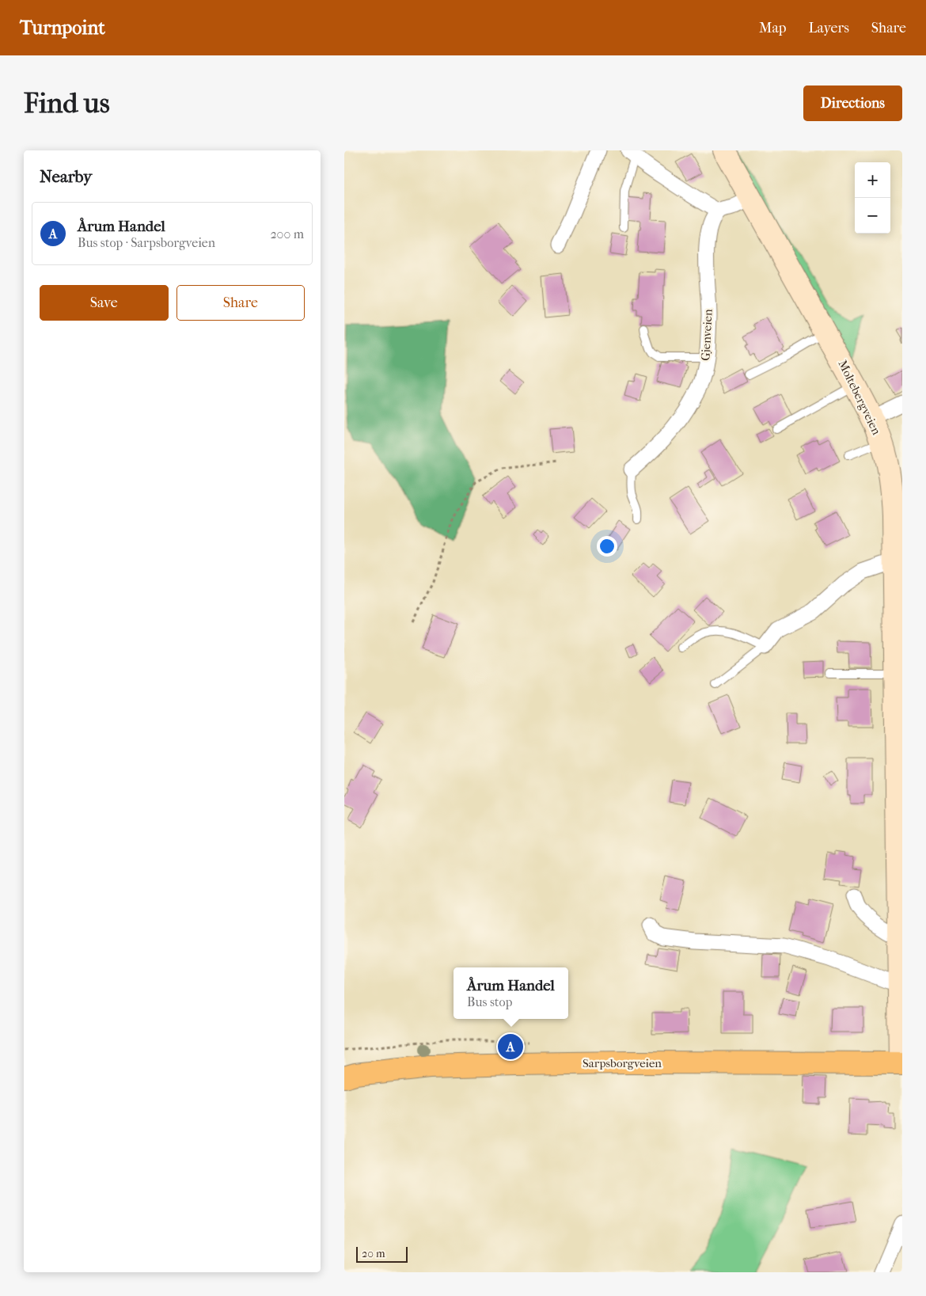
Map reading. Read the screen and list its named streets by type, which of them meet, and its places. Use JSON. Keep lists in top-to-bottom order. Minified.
{"streets":{"highway":["Sarpsborgveien"],"main road":["Moltebergveien"],"street":["Gjenveien"]},"crossings":[["Moltebergveien","Sarpsborgveien"]],"scale_bar":"20 m","page":{"header":"Turnpoint","nav":["Map","Layers","Share"],"buttons":["Directions",["Save","Share"]],"title":"Find us","heading":"Nearby","map_buttons":["+","−"],"list":[{"mark":"A","name":"Årum Handel","note":"Bus stop · Sarpsborgveien","value":"200 m"}],"popup":["Årum Handel","Bus stop"],"pins":"A","scale":"20 m"}}
